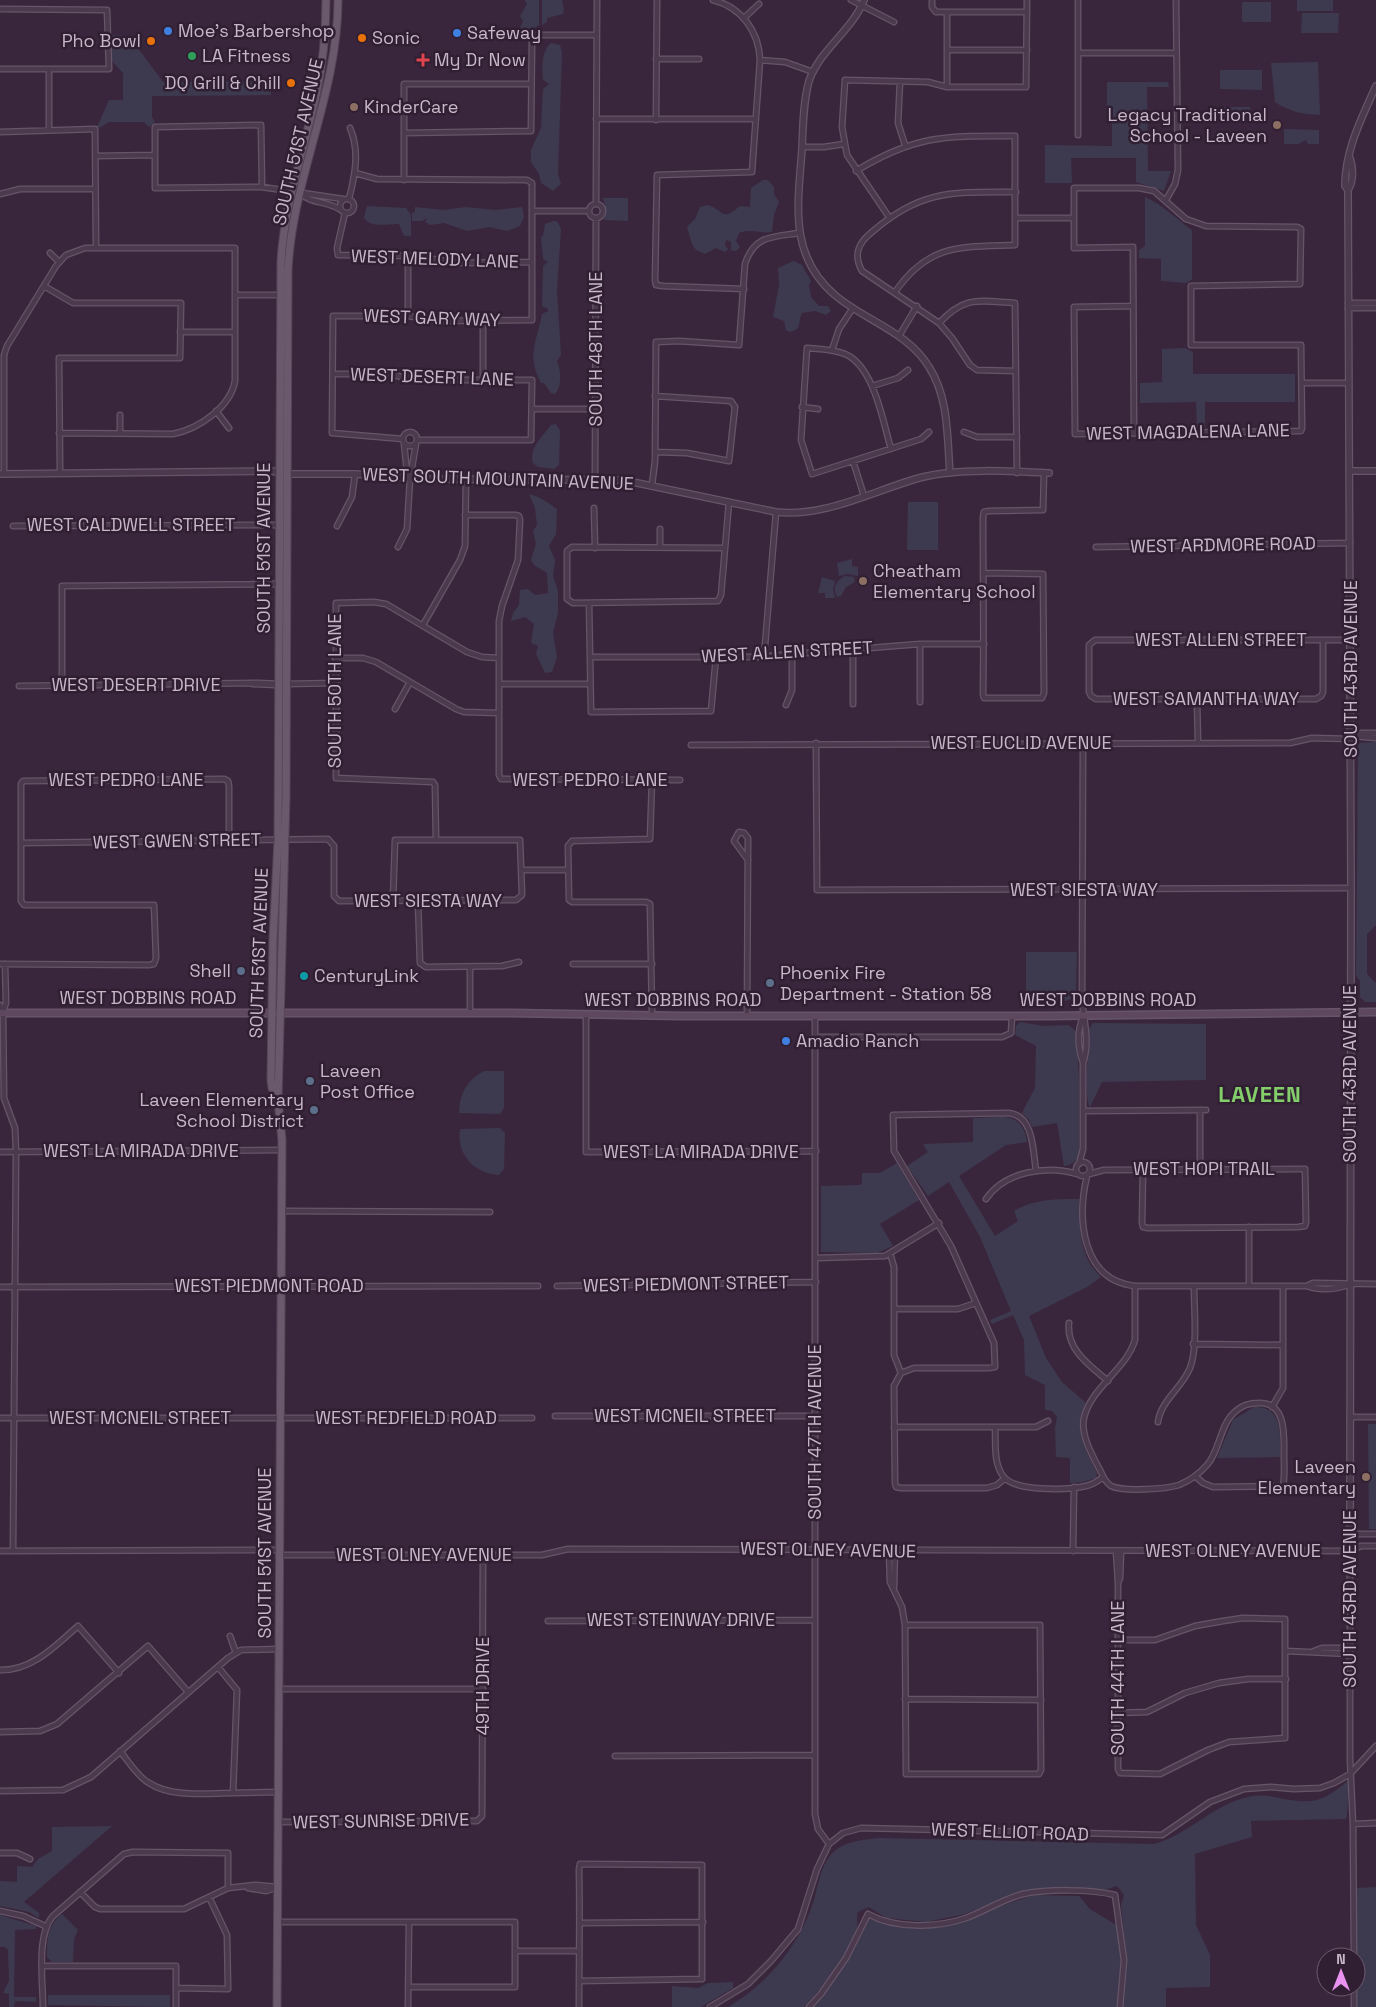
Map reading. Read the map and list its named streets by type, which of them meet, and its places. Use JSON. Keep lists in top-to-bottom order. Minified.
{"streets":{"main road":["SOUTH 51ST AVENUE","WEST DOBBINS ROAD"],"street":["WEST MELODY LANE","WEST GARY WAY","SOUTH 48TH LANE","WEST DESERT LANE","WEST MAGDALENA LANE","WEST SOUTH MOUNTAIN AVENUE","WEST CALDWELL STREET","WEST ARDMORE ROAD","WEST ALLEN STREET","SOUTH 43RD AVENUE","WEST DESERT DRIVE","SOUTH 50TH LANE","WEST SAMANTHA WAY","WEST EUCLID AVENUE","WEST PEDRO LANE","WEST GWEN STREET","WEST SIESTA WAY","WEST LA MIRADA DRIVE","WEST HOPI TRAIL","WEST PIEDMONT STREET","WEST PIEDMONT ROAD","WEST MCNEIL STREET","WEST REDFIELD ROAD","SOUTH 47TH AVENUE","WEST OLNEY AVENUE","WEST STEINWAY DRIVE","SOUTH 44TH LANE","49TH DRIVE","WEST SUNRISE DRIVE","WEST ELLIOT ROAD"]},"crossings":[["SOUTH 51ST AVENUE","WEST SOUTH MOUNTAIN AVENUE"],["SOUTH 51ST AVENUE","WEST CALDWELL STREET"],["SOUTH 51ST AVENUE","WEST DESERT DRIVE"],["SOUTH 51ST AVENUE","WEST GWEN STREET"],["SOUTH 51ST AVENUE","WEST DOBBINS ROAD"],["SOUTH 51ST AVENUE","WEST LA MIRADA DRIVE"],["SOUTH 51ST AVENUE","WEST PIEDMONT ROAD"],["SOUTH 51ST AVENUE","WEST MCNEIL STREET"],["SOUTH 51ST AVENUE","WEST REDFIELD ROAD"],["SOUTH 51ST AVENUE","WEST OLNEY AVENUE"],["SOUTH 51ST AVENUE","WEST SUNRISE DRIVE"],["WEST MELODY LANE","WEST GARY WAY"],["WEST GARY WAY","WEST DESERT LANE"],["SOUTH 48TH LANE","WEST SOUTH MOUNTAIN AVENUE"],["WEST ARDMORE ROAD","SOUTH 43RD AVENUE"],["WEST ALLEN STREET","SOUTH 43RD AVENUE"],["WEST ALLEN STREET","WEST SAMANTHA WAY"],["SOUTH 43RD AVENUE","WEST EUCLID AVENUE"],["SOUTH 43RD AVENUE","WEST SIESTA WAY"],["SOUTH 43RD AVENUE","WEST DOBBINS ROAD"],["SOUTH 43RD AVENUE","WEST OLNEY AVENUE"],["SOUTH 43RD AVENUE","WEST ELLIOT ROAD"],["WEST DESERT DRIVE","SOUTH 50TH LANE"],["WEST EUCLID AVENUE","WEST SIESTA WAY"],["WEST PEDRO LANE","WEST GWEN STREET"],["WEST GWEN STREET","WEST SIESTA WAY"],["WEST DOBBINS ROAD","WEST LA MIRADA DRIVE"],["WEST DOBBINS ROAD","SOUTH 47TH AVENUE"],["WEST LA MIRADA DRIVE","SOUTH 47TH AVENUE"],["WEST PIEDMONT STREET","SOUTH 47TH AVENUE"],["WEST MCNEIL STREET","WEST REDFIELD ROAD"],["WEST MCNEIL STREET","SOUTH 47TH AVENUE"],["SOUTH 47TH AVENUE","WEST OLNEY AVENUE"],["SOUTH 47TH AVENUE","WEST STEINWAY DRIVE"],["SOUTH 47TH AVENUE","WEST ELLIOT ROAD"],["WEST OLNEY AVENUE","SOUTH 44TH LANE"],["WEST OLNEY AVENUE","49TH DRIVE"],["49TH DRIVE","WEST SUNRISE DRIVE"]],"districts":["LAVEEN"],"places":{"other":["Moe's Barbershop","Safeway","Sonic","Pho Bowl","LA Fitness","DQ Grill & Chill","KinderCare","Legacy Traditional School - Laveen","Cheatham Elementary School","Shell","CenturyLink","Phoenix Fire Department - Station 58","Amadio Ranch","Laveen Post Office","Laveen Elementary School District","Laveen Elementary"],"health":["My Dr Now"]},"north":"top"}
